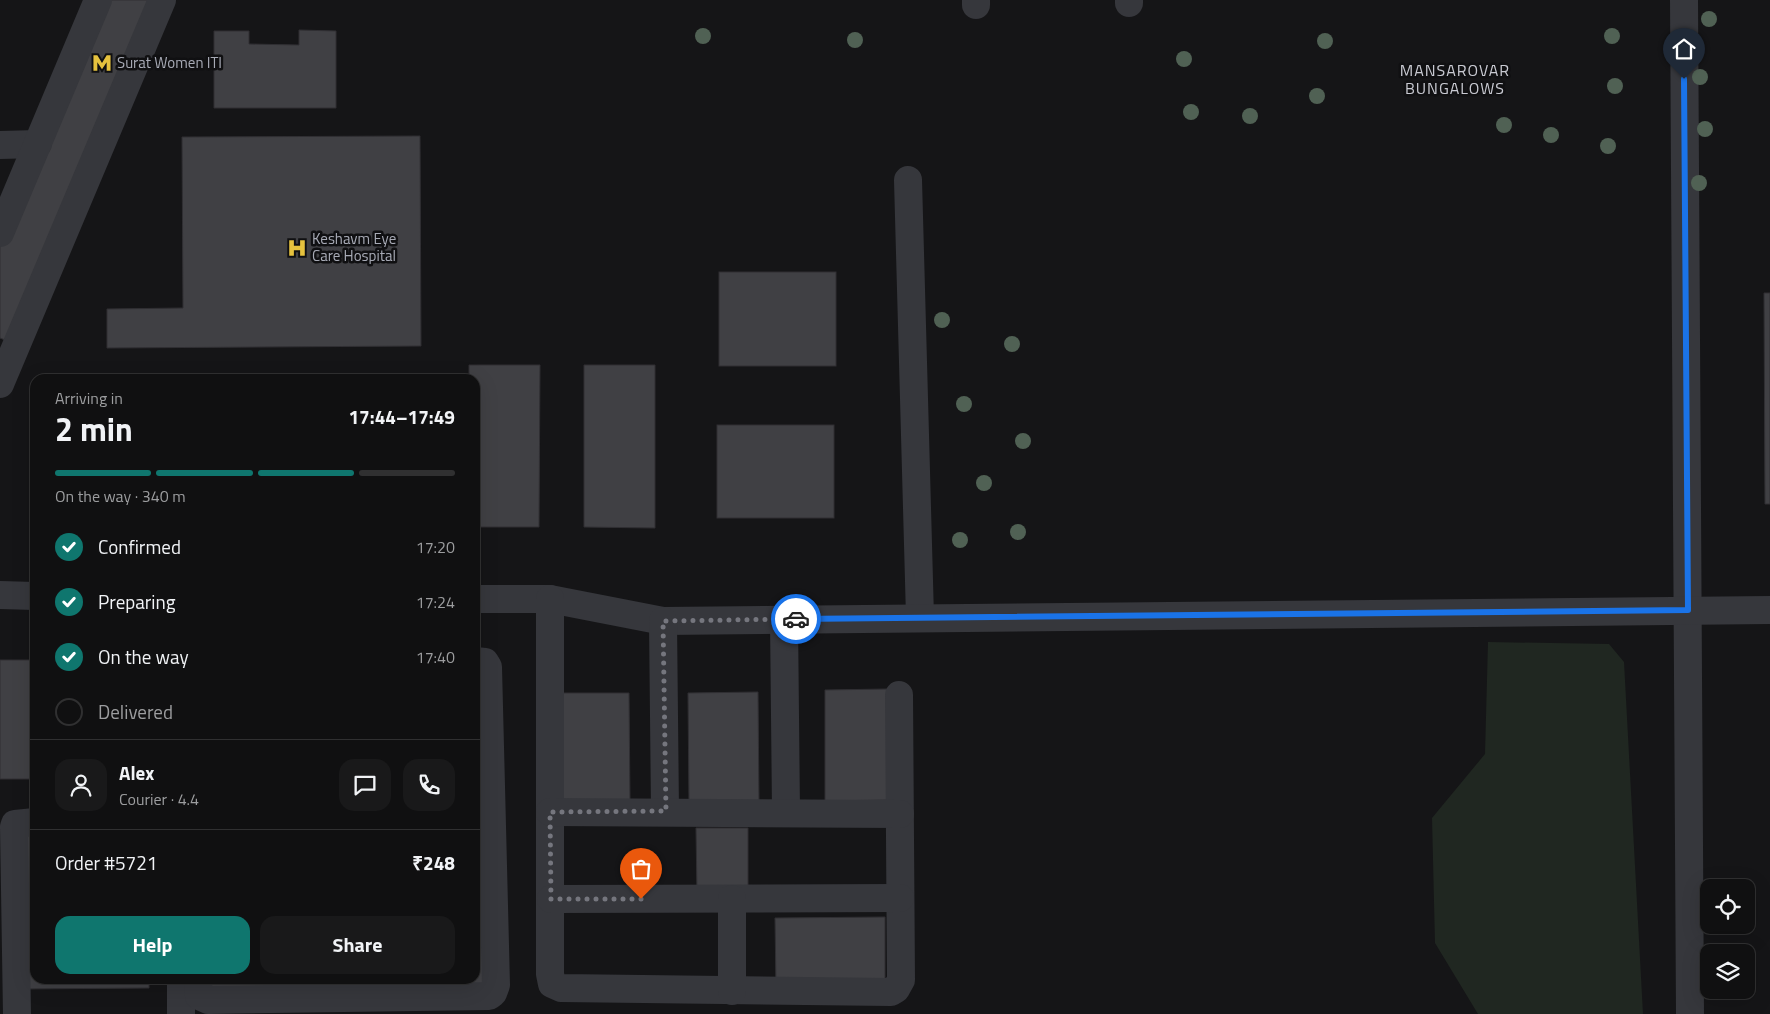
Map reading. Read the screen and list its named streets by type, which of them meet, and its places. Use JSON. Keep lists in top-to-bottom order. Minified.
{"districts":["MANSAROVAR BUNGALOWS"],"places":{"metro station":["Surat Women ITI"],"hospital":["Keshavm Eye Care Hospital"]},"page":{"heading":["2 min","Arriving in","17:44–17:49"],"panel":["Alex","Courier · 4.4","Order #5721","₹248"],"bar":"On the way · 340 m","list":[["Confirmed","17:20"],["Preparing","17:24"],["On the way","17:40"],"Delivered"],"buttons":["Help","Share"]}}
